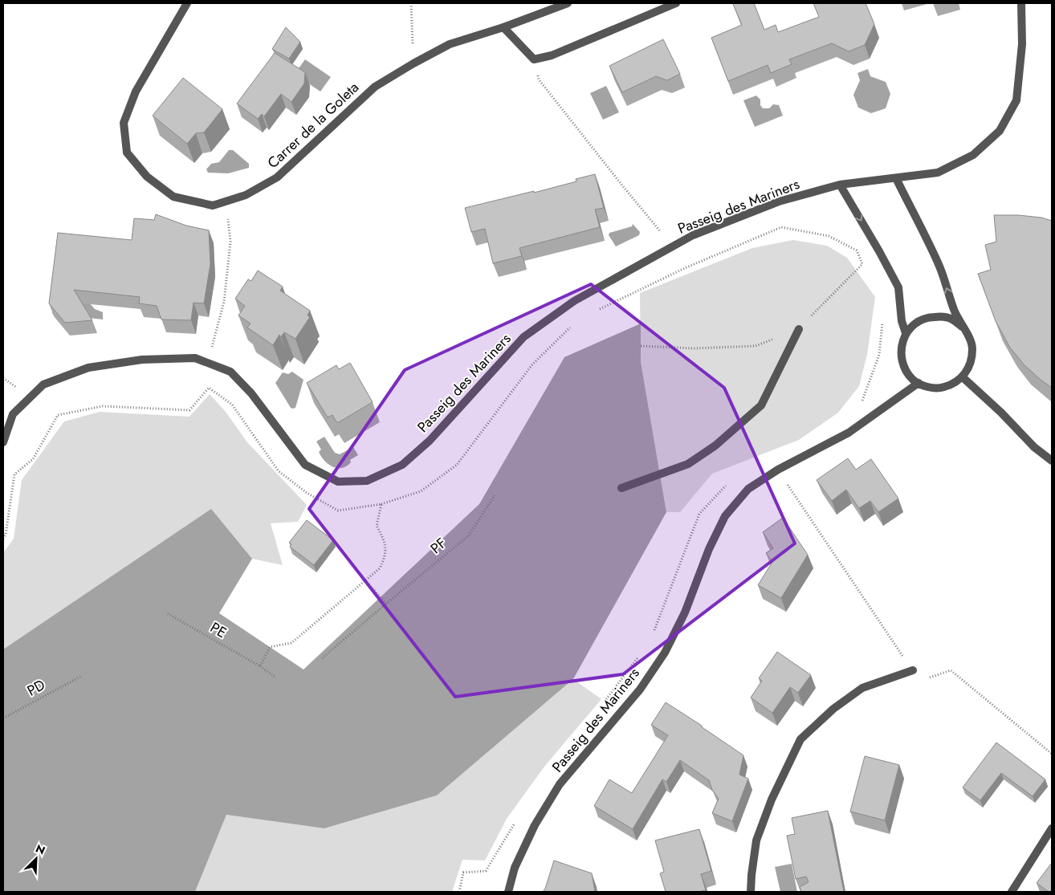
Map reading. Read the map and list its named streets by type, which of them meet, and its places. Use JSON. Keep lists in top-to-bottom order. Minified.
{"streets":{"street":["Carrer de la Goleta","Passeig des Mariners"],"path":["PF","PE","PD"]},"north":"top right"}
